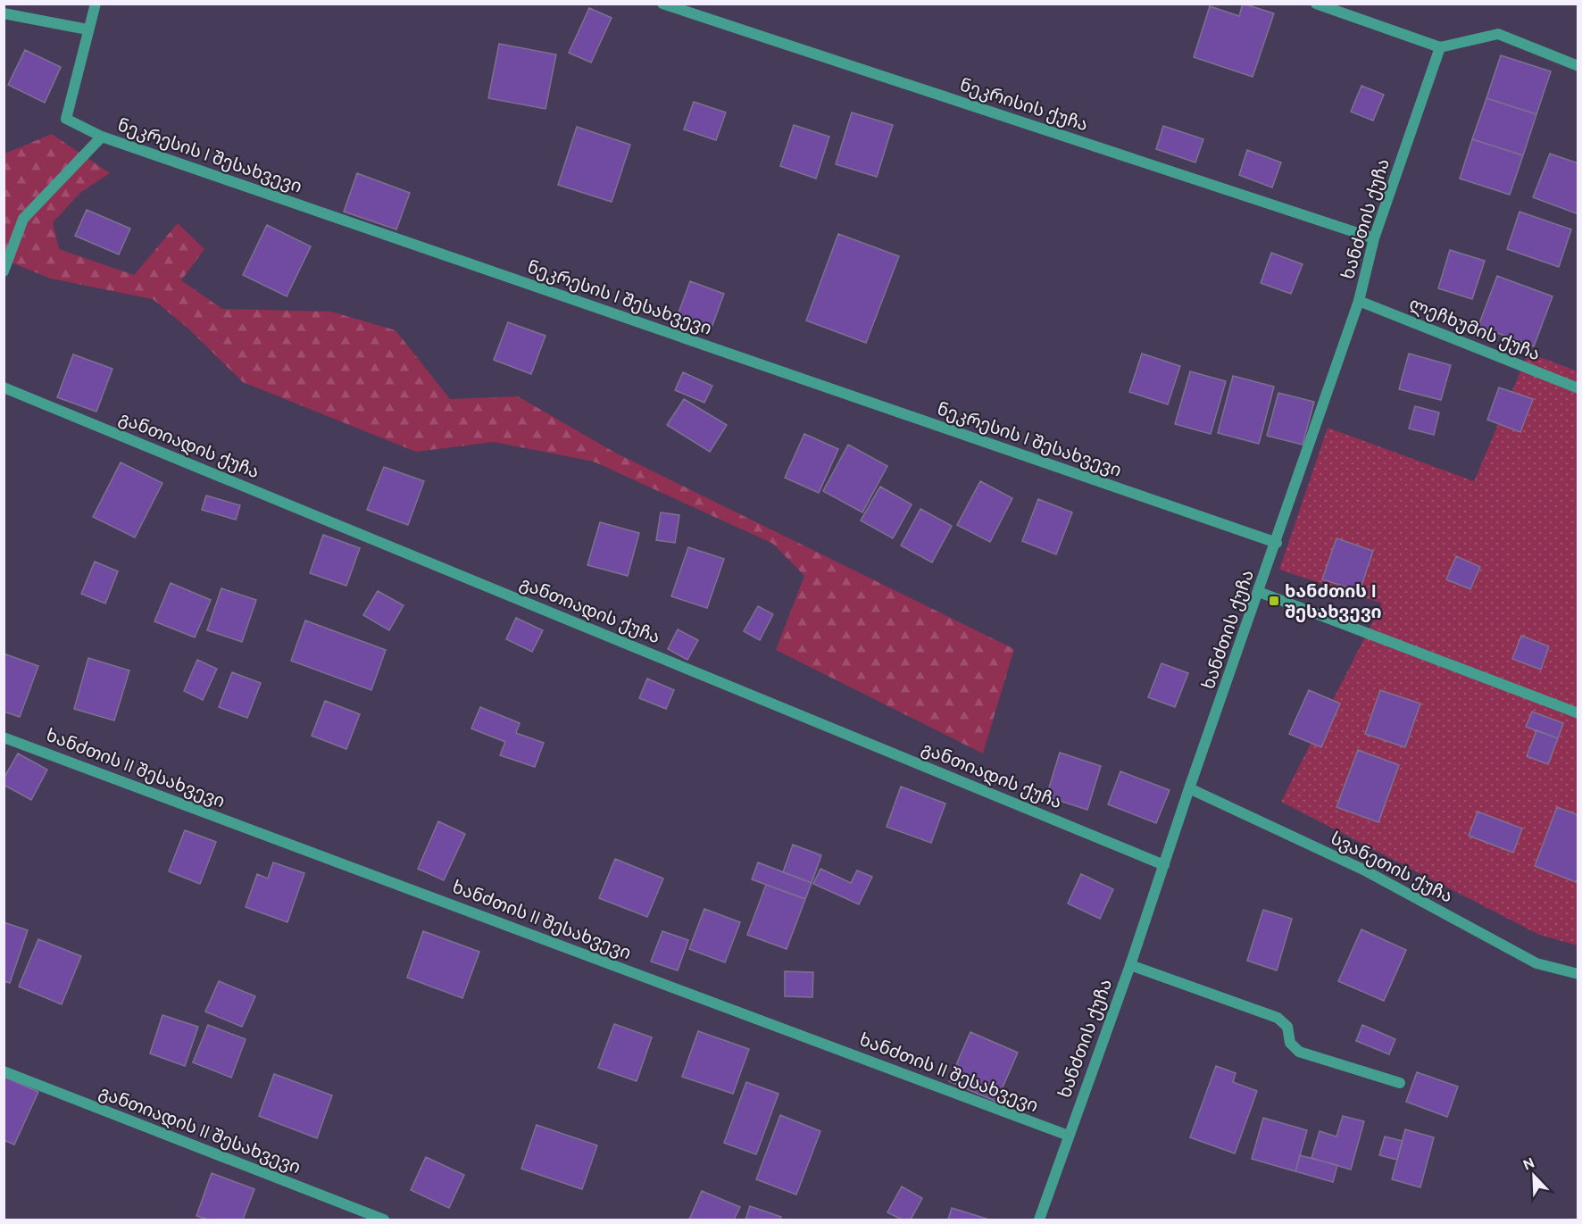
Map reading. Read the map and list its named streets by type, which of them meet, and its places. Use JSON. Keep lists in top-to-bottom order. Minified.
{"streets":{"street":["ნეკრისის ქუჩა","ნეკრესის I შესახვევი","ხანძთის ქუჩა","ლეჩხუმის ქუჩა","განთიადის ქუჩა","ხანძთის II შესახვევი","სვანეთის ქუჩა","განთიადის II შესახვევი"]},"crossings":[["ნეკრისის ქუჩა","ხანძთის ქუჩა"],["ნეკრესის I შესახვევი","ხანძთის ქუჩა"],["ხანძთის ქუჩა","ლეჩხუმის ქუჩა"],["ხანძთის ქუჩა","განთიადის ქუჩა"],["ხანძთის ქუჩა","ხანძთის II შესახვევი"],["ხანძთის ქუჩა","სვანეთის ქუჩა"]],"places":{"transit":["ხანძთის I შესახვევი"]},"north":"top left"}
